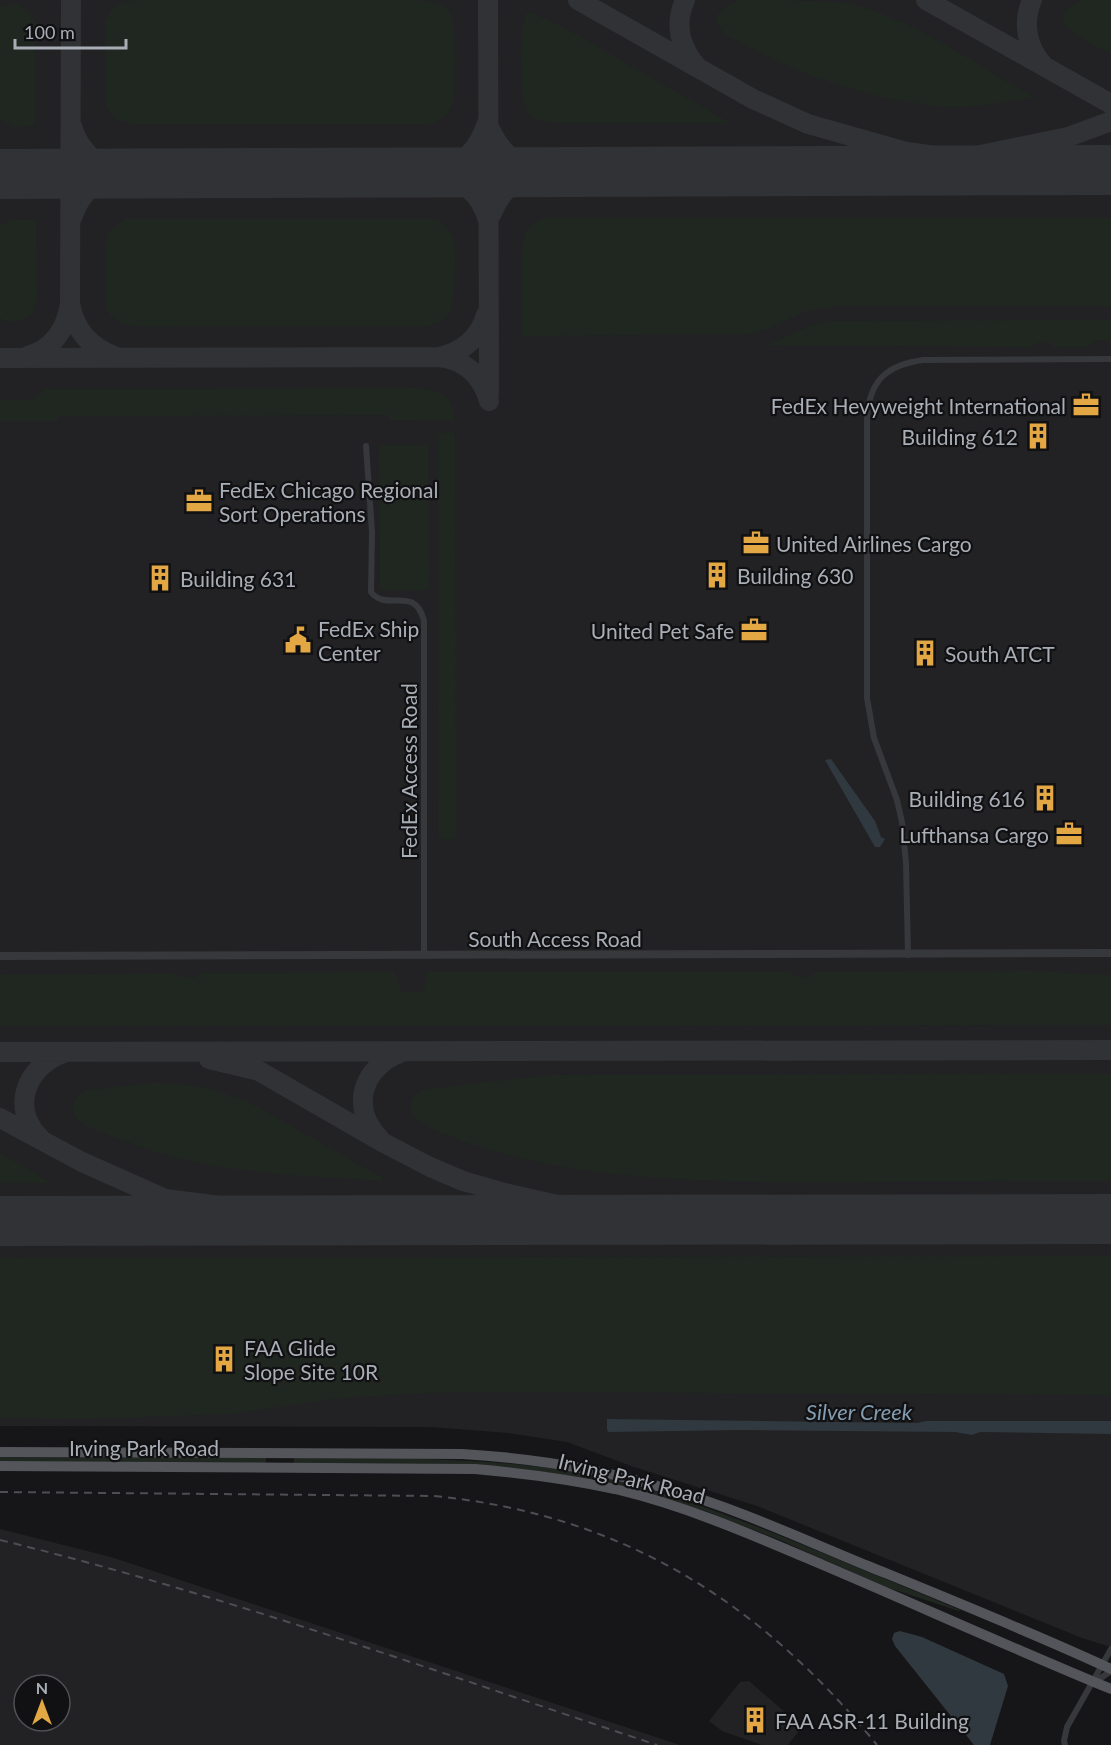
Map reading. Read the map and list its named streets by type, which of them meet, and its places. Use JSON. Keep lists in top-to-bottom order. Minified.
{"streets":{"main road":["Irving Park Road"],"street":["FedEx Access Road","South Access Road"]},"crossings":[["FedEx Access Road","South Access Road"]],"water":["Silver Creek"],"places":{"office":["FedEx Hevyweight International","FedEx Chicago Regional Sort Operations","United Airlines Cargo","United Pet Safe","Lufthansa Cargo"],"building":["Building 612","Building 630","Building 631","South ATCT","Building 616","FAA Glide Slope Site 10R","FAA ASR-11 Building"],"public building":["FedEx Ship Center"]},"scale_bar":"100 m","north":"top"}
